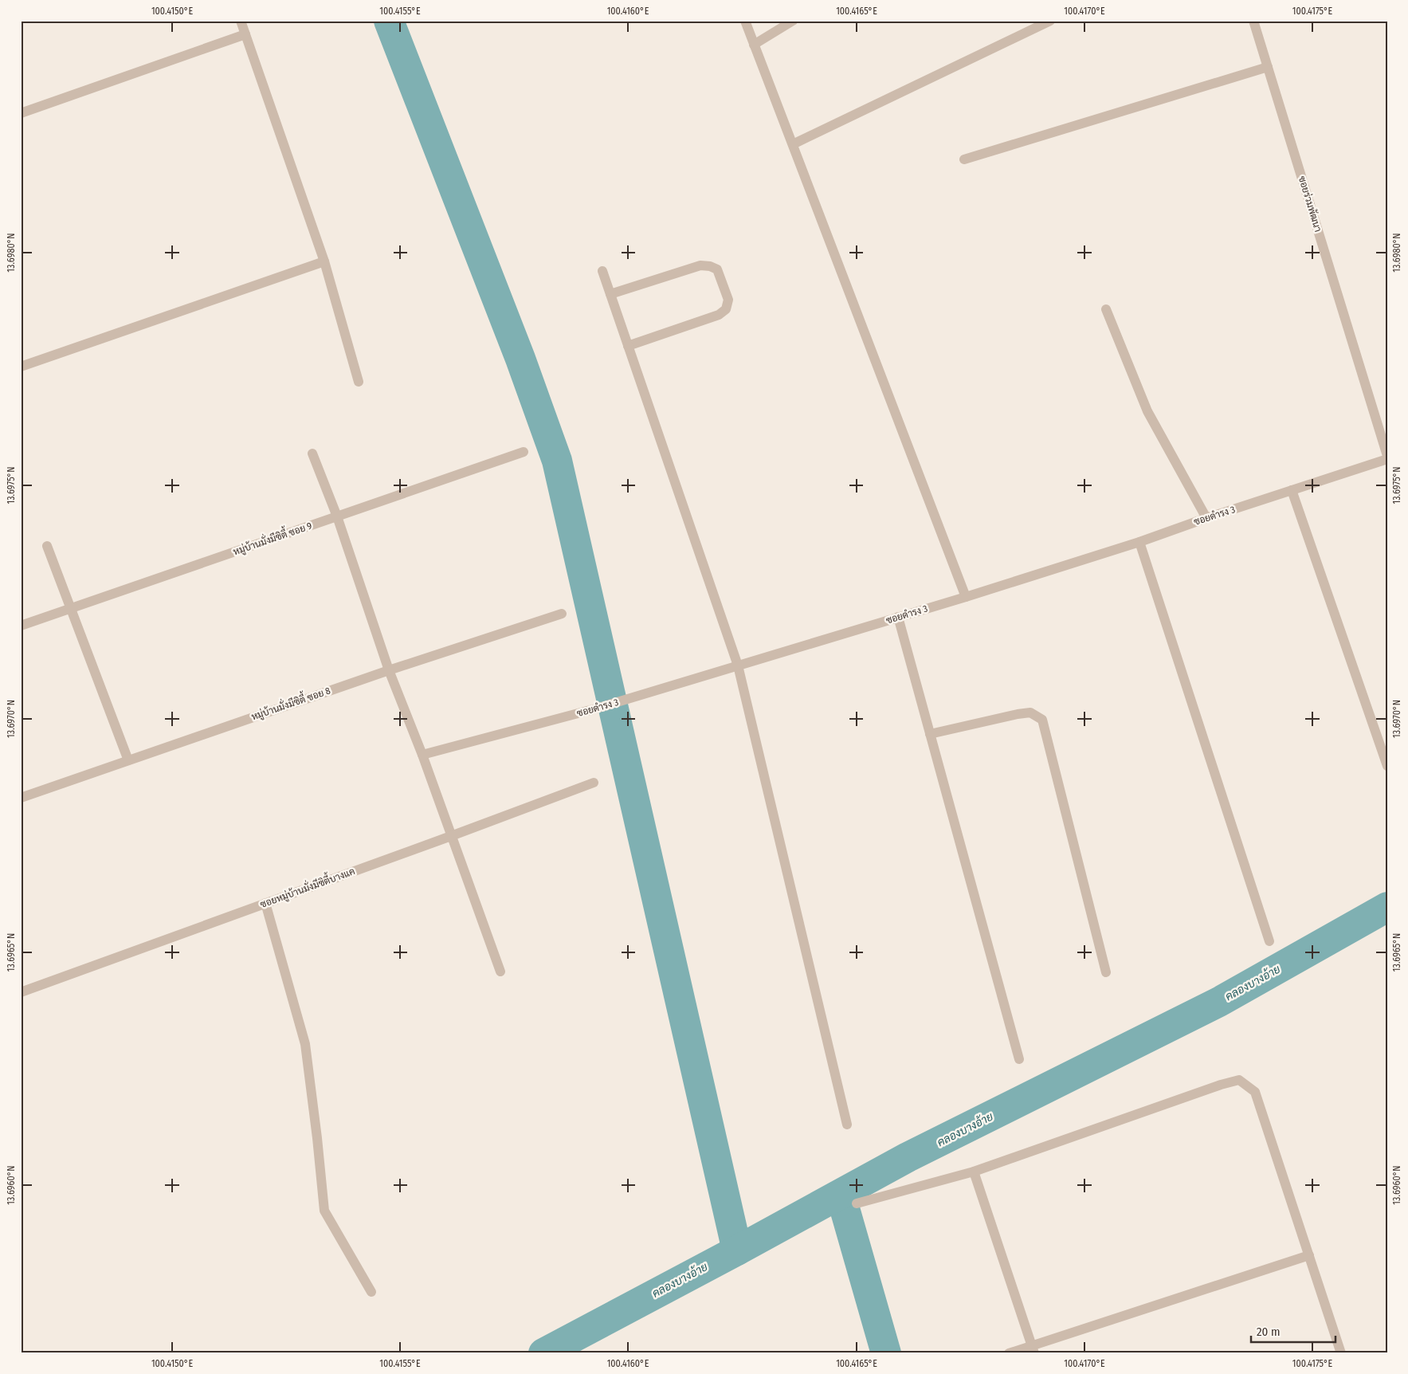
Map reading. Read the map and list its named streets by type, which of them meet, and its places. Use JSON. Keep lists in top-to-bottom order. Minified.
{"streets":{"street":["ซอยร่วมพัฒนา","ซอยดำรง 3","หมู่บ้านมั่งมีซิตี้ ซอย 9","หมู่บ้านมั่งมีซิตี้ ซอย 8","ซอยหมู่บ้านมั่งมีซิตี้บางแค"]},"water":["คลองบางอ้าย"],"scale_bar":"20 m","coordinates":["100.4150°E","100.4155°E","100.4160°E","100.4165°E","100.4170°E","100.4175°E","13.6980°N","13.6975°N","13.6970°N","13.6965°N","13.6960°N"]}
